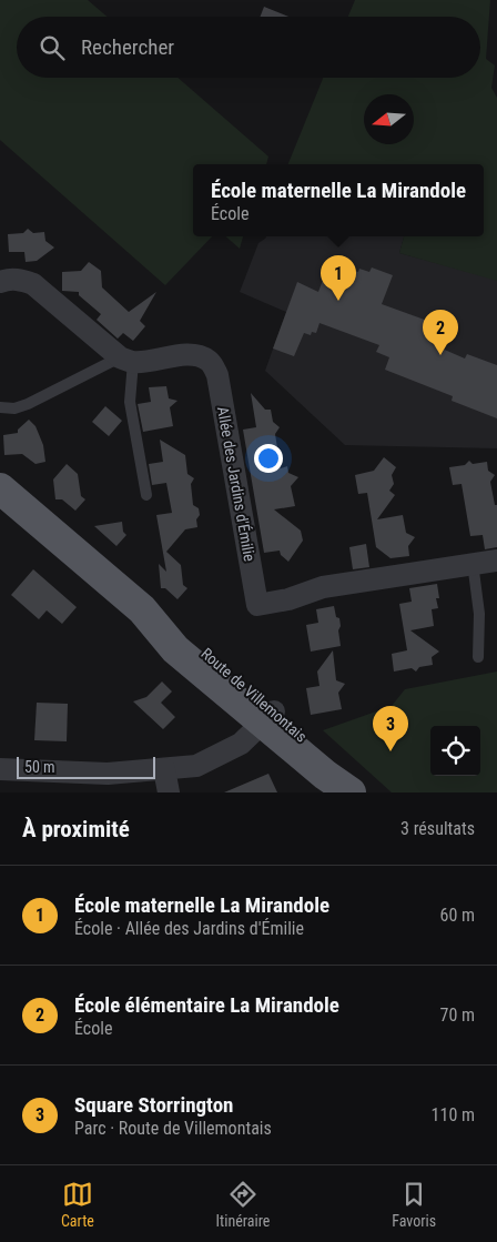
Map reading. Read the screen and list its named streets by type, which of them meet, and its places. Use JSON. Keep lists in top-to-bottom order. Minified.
{"streets":{"main road":["Route de Villemontais"],"street":["Allée des Jardins d'Émilie"]},"scale_bar":"50 m","north":"left","page":{"search":"Rechercher","popup":["École maternelle La Mirandole","École"],"pins":["1","2","3"],"scale":"50 m","heading":["À proximité","3 résultats"],"list":[{"mark":"1","name":"École maternelle La Mirandole","note":"École · Allée des Jardins d'Émilie","value":"60 m"},{"mark":"2","name":"École élémentaire La Mirandole","note":"École","value":"70 m"},{"mark":"3","name":"Square Storrington","note":"Parc · Route de Villemontais","value":"110 m"}],"nav":["Carte","Itinéraire","Favoris"]}}
